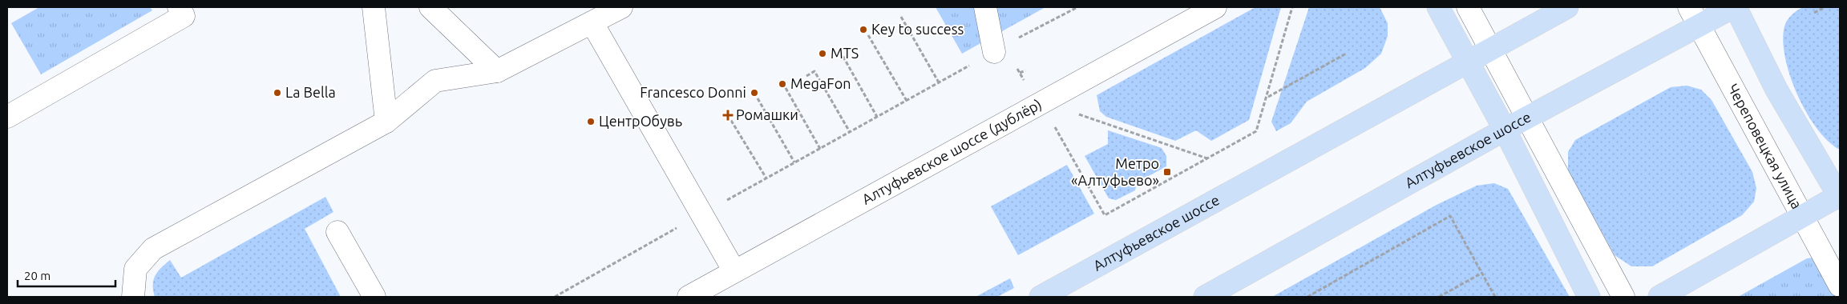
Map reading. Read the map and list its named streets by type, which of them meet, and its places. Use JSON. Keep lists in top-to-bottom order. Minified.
{"streets":{"main road":["Алтуфьевское шоссе"],"street":["Череповецкая улица","Алтуфьевское шоссе (дублёр)"]},"crossings":[["Череповецкая улица","Алтуфьевское шоссе"]],"places":{"other":["Key to success","MTS","MegaFon","La Bella","Francesco Donni","ЦентрОбувь"],"health":["Ромашки"],"transit":["Метро «Алтуфьево»"]},"scale_bar":"20 m"}
